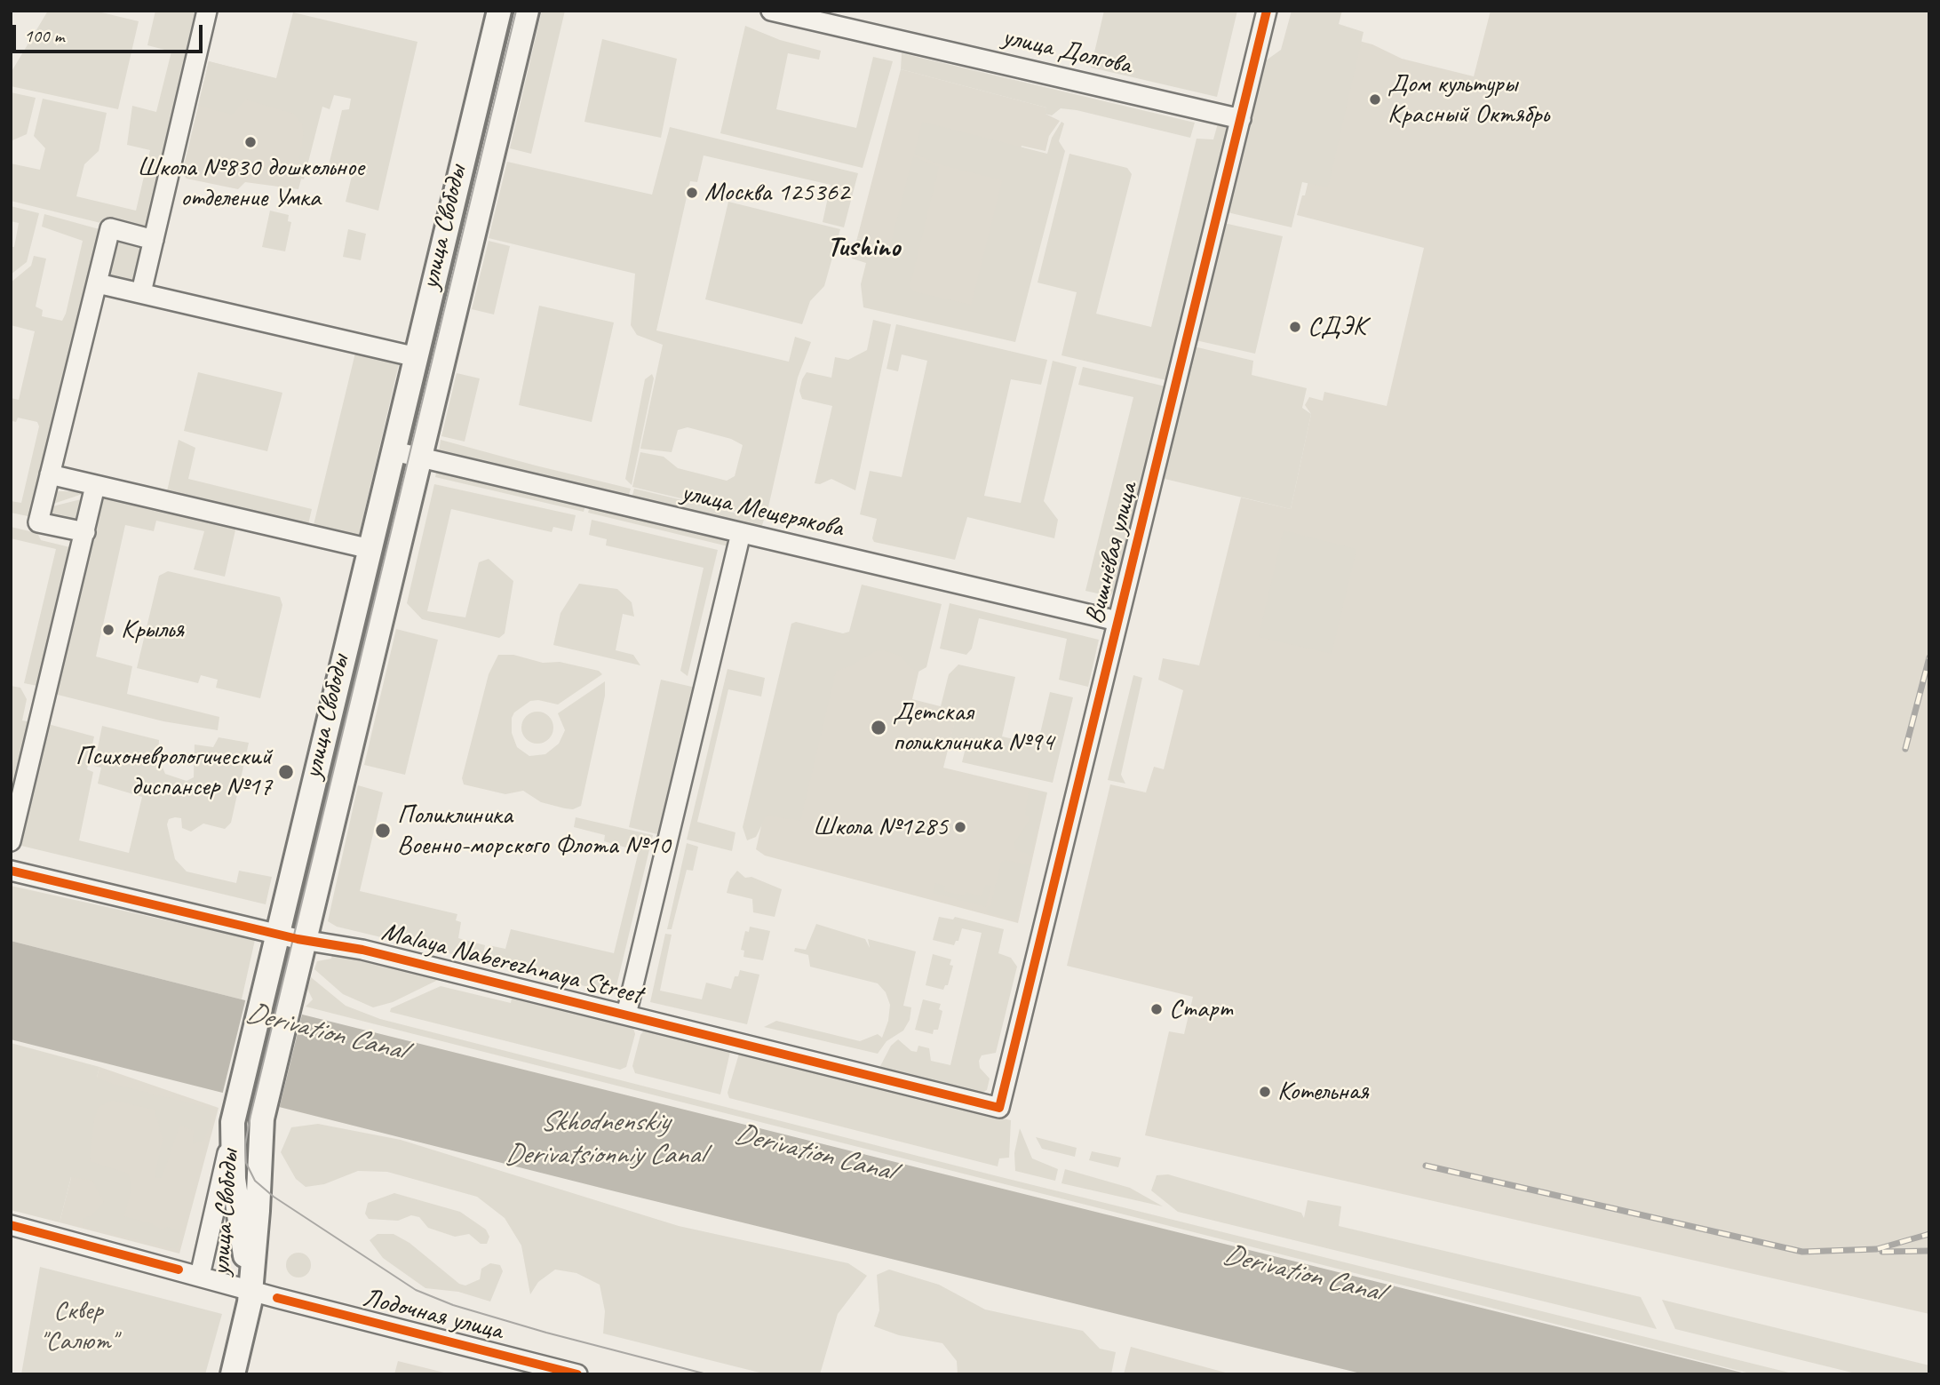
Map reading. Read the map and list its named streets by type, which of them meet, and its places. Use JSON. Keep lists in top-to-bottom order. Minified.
{"streets":{"main road":["улица Свободы"],"street":["улица Долгова","улица Мещерякова","Вишнёвая улица","Malaya Naberezhnaya Street","Лодочная улица"]},"crossings":[["улица Долгова","Вишнёвая улица"],["улица Свободы","улица Мещерякова"],["улица Свободы","Malaya Naberezhnaya Street"],["улица Свободы","Лодочная улица"],["улица Мещерякова","Вишнёвая улица"],["Вишнёвая улица","Malaya Naberezhnaya Street"]],"districts":["Tushino"],"water":["Derivation Canal","Skhodnenskiy Derivatsionniy Canal"],"parks":["Сквер \"Салют\""],"places":["Дом культуры Красный Октябрь","Школа №830 дошкольное отделение Умка","Москва 125362","СДЭК","Крылья","Детская поликлиника №94","Психоневрологический диспансер №17","Школа №1285","Поликлиника Военно-морского Флота №10","Старт","Котельная"],"scale_bar":"100 m"}
